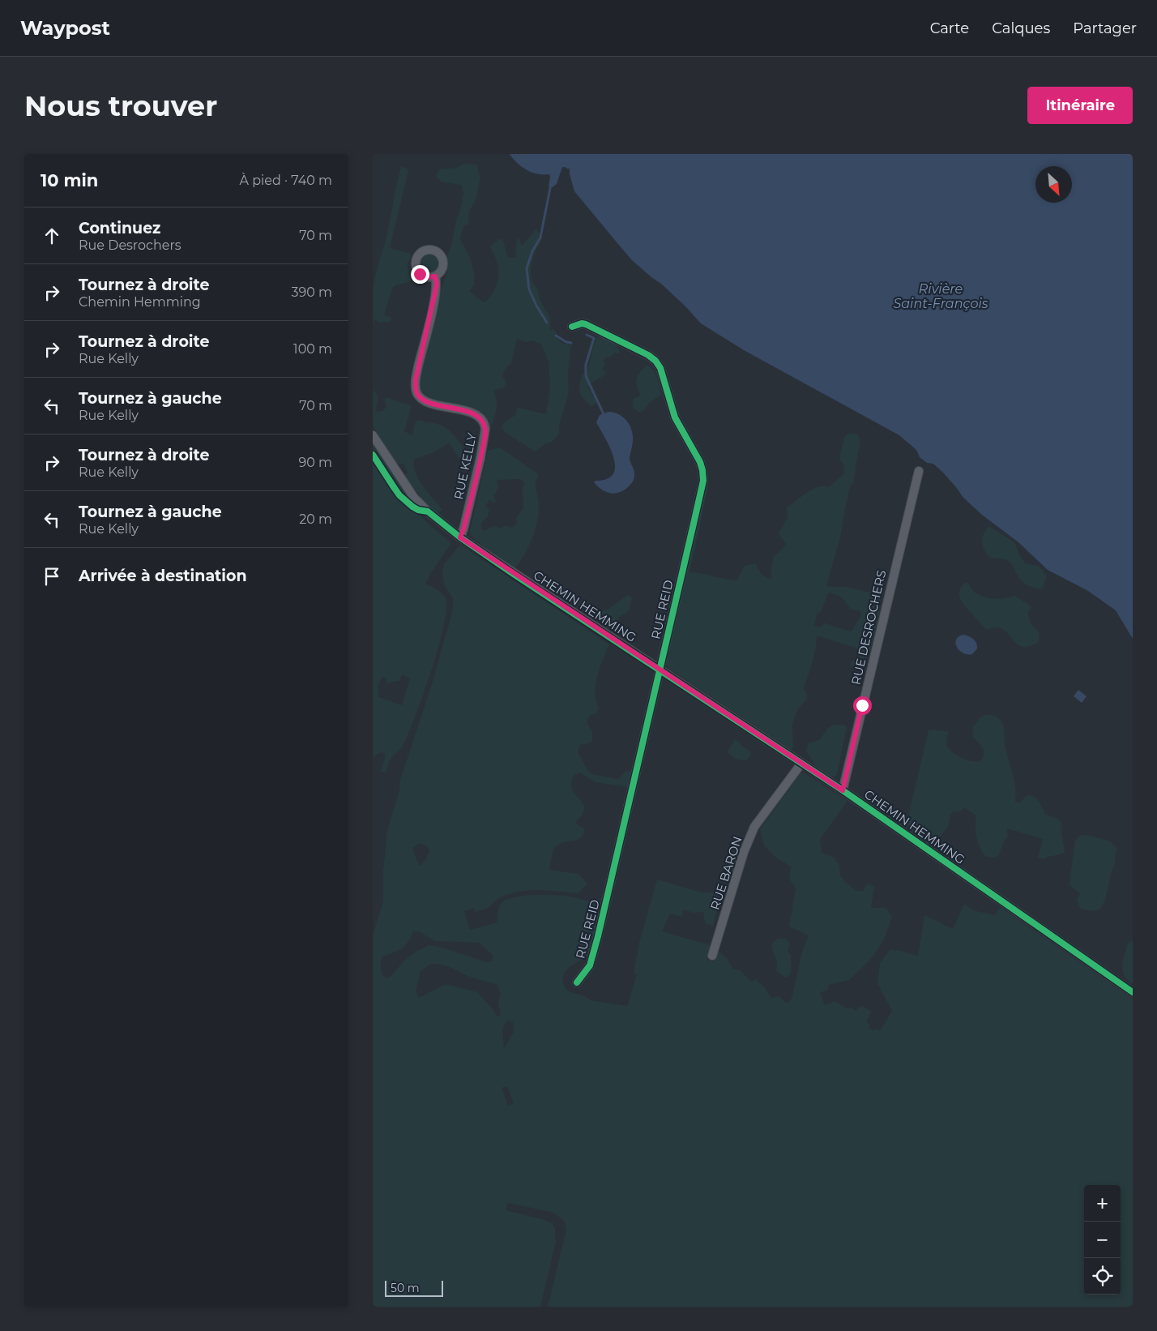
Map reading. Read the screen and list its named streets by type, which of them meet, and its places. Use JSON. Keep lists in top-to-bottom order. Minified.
{"streets":{"street":["RUE KELLY","CHEMIN HEMMING","RUE REID","RUE DESROCHERS","RUE BARON"]},"crossings":[["RUE KELLY","CHEMIN HEMMING"],["CHEMIN HEMMING","RUE REID"],["CHEMIN HEMMING","RUE DESROCHERS"],["CHEMIN HEMMING","RUE BARON"]],"water":["Rivière Saint-François"],"scale_bar":"50 m","north":"bottom right","page":{"header":"Waypost","nav":["Carte","Calques","Partager"],"buttons":"Itinéraire","title":"Nous trouver","heading":["10 min","À pied · 740 m"],"list":[["Continuez","Rue Desrochers","70 m"],["Tournez à droite","Chemin Hemming","390 m"],["Tournez à droite","Rue Kelly","100 m"],["Tournez à gauche","Rue Kelly","70 m"],["Tournez à droite","Rue Kelly","90 m"],["Tournez à gauche","Rue Kelly","20 m"],"Arrivée à destination"],"map_buttons":["+","−"],"scale":"50 m"}}
